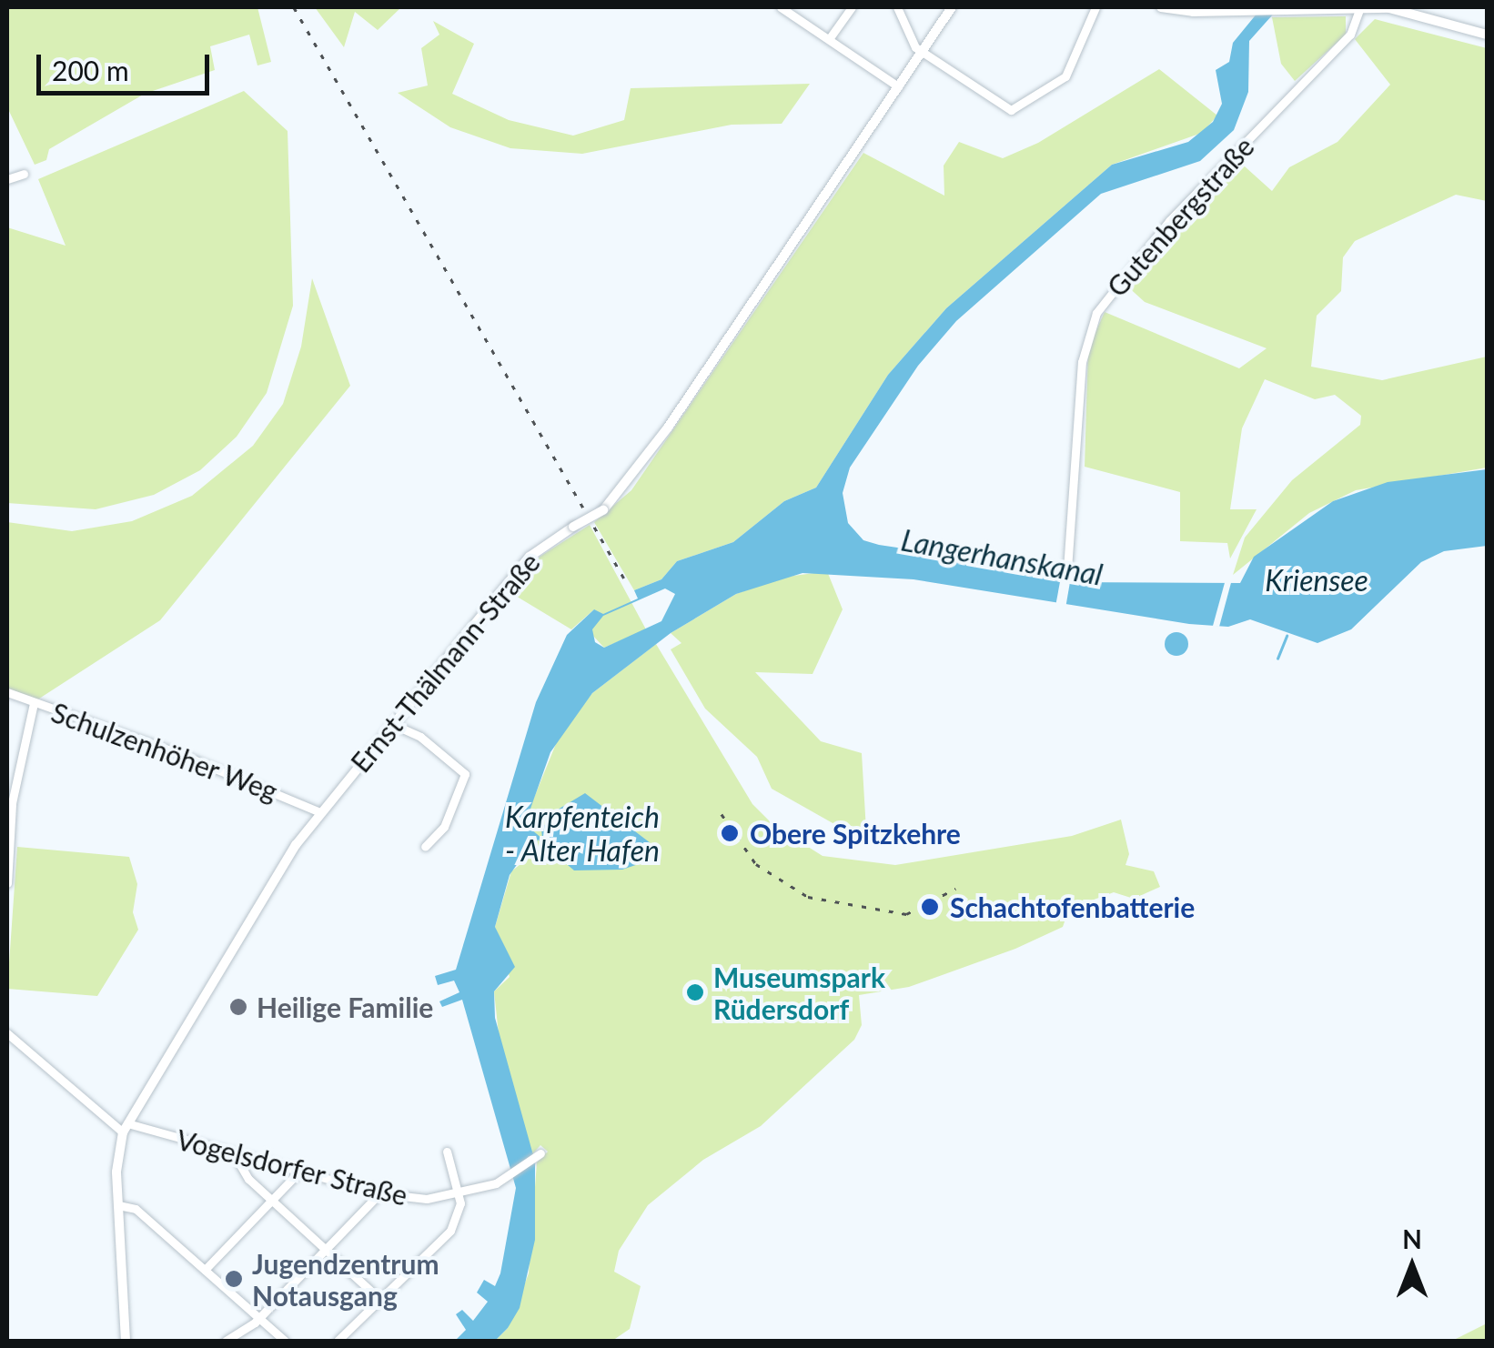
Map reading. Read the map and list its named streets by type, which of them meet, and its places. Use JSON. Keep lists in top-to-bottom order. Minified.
{"streets":{"main road":["Ernst-Thälmann-Straße"],"street":["Gutenbergstraße","Schulzenhöher Weg","Vogelsdorfer Straße"]},"crossings":[["Ernst-Thälmann-Straße","Schulzenhöher Weg"],["Ernst-Thälmann-Straße","Vogelsdorfer Straße"]],"water":["Langerhanskanal","Kriensee","Karpfenteich - Alter Hafen"],"places":["Obere Spitzkehre","Schachtofenbatterie","Museumspark Rüdersdorf","Heilige Familie","Jugendzentrum Notausgang"],"scale_bar":"200 m","north":"top"}
